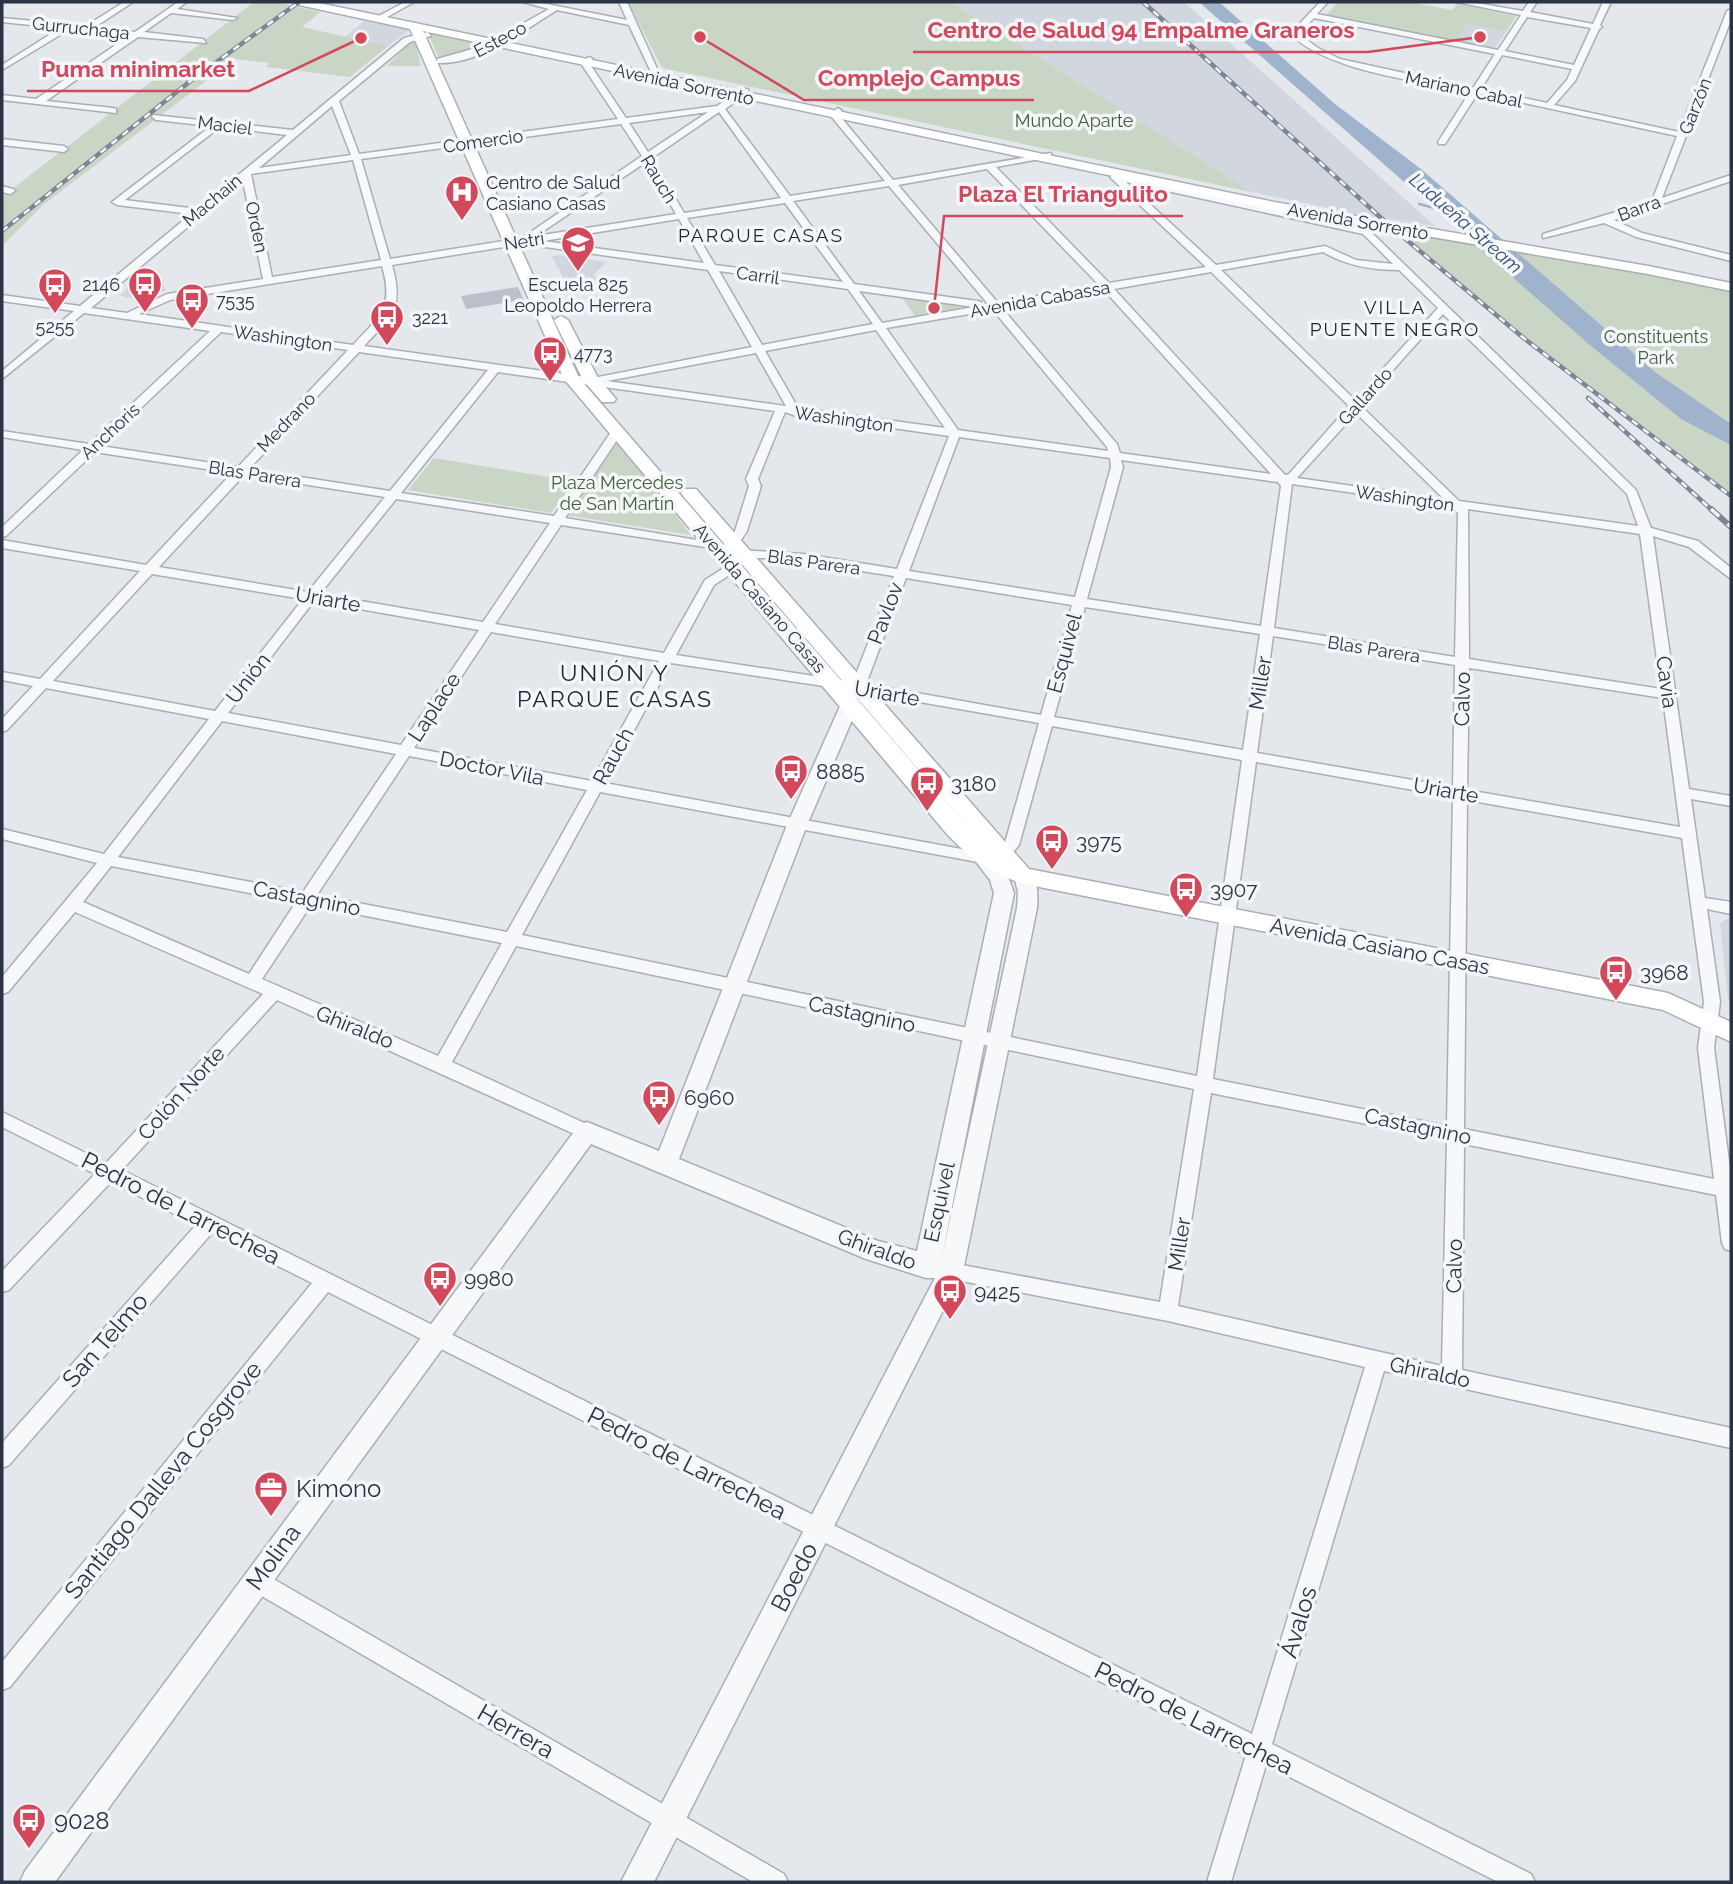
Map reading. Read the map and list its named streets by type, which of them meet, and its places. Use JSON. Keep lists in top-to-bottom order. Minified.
{"streets":{"main road":["Avenida Sorrento","Avenida Casiano Casas"],"street":["Gurruchaga","Esteco","Mariano Cabal","Garzón","Maciel","Comercio","Rauch","Machain","Barra","Orden","Netri","Carril","Avenida Cabassa","Washington","Gallardo","Medrano","Anchoris","Blas Parera","Uriarte","Pavlov","Esquivel","Unión","Cavia","Miller","Calvo","Laplace","Doctor Vila","Castagnino","Ghiraldo","Colón Norte","Pedro de Larrechea","San Telmo","Santiago Dalleva Cosgrove","Molina","Boedo","Ávalos","Herrera"]},"crossings":[["Esteco","Avenida Sorrento"],["Esteco","Avenida Casiano Casas"],["Avenida Sorrento","Rauch"],["Avenida Sorrento","Machain"],["Avenida Sorrento","Netri"],["Avenida Sorrento","Avenida Casiano Casas"],["Avenida Sorrento","Cavia"],["Mariano Cabal","Garzón"],["Garzón","Barra"],["Maciel","Machain"],["Comercio","Rauch"],["Comercio","Machain"],["Comercio","Orden"],["Comercio","Medrano"],["Comercio","Avenida Casiano Casas"],["Rauch","Netri"],["Rauch","Carril"],["Rauch","Avenida Cabassa"],["Rauch","Washington"],["Rauch","Blas Parera"],["Rauch","Avenida Casiano Casas"],["Rauch","Uriarte"],["Rauch","Doctor Vila"],["Rauch","Castagnino"],["Rauch","Ghiraldo"],["Machain","Orden"],["Machain","Washington"],["Machain","Medrano"],["Machain","Avenida Casiano Casas"],["Orden","Netri"],["Netri","Carril"],["Netri","Washington"],["Netri","Medrano"],["Netri","Avenida Casiano Casas"],["Carril","Avenida Cabassa"],["Carril","Avenida Casiano Casas"],["Avenida Cabassa","Washington"],["Avenida Cabassa","Avenida Casiano Casas"],["Avenida Cabassa","Cavia"],["Washington","Gallardo"],["Washington","Medrano"],["Washington","Anchoris"],["Washington","Avenida Casiano Casas"],["Washington","Pavlov"],["Washington","Esquivel"],["Washington","Unión"],["Washington","Cavia"],["Washington","Miller"],["Washington","Calvo"],["Gallardo","Cavia"],["Gallardo","Miller"],["Medrano","Blas Parera"],["Medrano","Uriarte"],["Medrano","Doctor Vila"],["Anchoris","Blas Parera"],["Blas Parera","Avenida Casiano Casas"],["Blas Parera","Pavlov"],["Blas Parera","Esquivel"],["Blas Parera","Unión"],["Blas Parera","Cavia"],["Blas Parera","Miller"],["Blas Parera","Calvo"],["Blas Parera","Laplace"],["Avenida Casiano Casas","Uriarte"],["Avenida Casiano Casas","Pavlov"],["Avenida Casiano Casas","Esquivel"],["Avenida Casiano Casas","Cavia"],["Avenida Casiano Casas","Miller"],["Avenida Casiano Casas","Calvo"],["Avenida Casiano Casas","Laplace"],["Avenida Casiano Casas","Doctor Vila"],["Uriarte","Pavlov"],["Uriarte","Esquivel"],["Uriarte","Unión"],["Uriarte","Cavia"],["Uriarte","Miller"],["Uriarte","Calvo"],["Uriarte","Laplace"],["Pavlov","Doctor Vila"],["Pavlov","Castagnino"],["Pavlov","Ghiraldo"],["Esquivel","Doctor Vila"],["Esquivel","Castagnino"],["Esquivel","Ghiraldo"],["Esquivel","Boedo"],["Unión","Doctor Vila"],["Unión","Castagnino"],["Unión","Ghiraldo"],["Cavia","Castagnino"],["Miller","Castagnino"],["Miller","Ghiraldo"],["Calvo","Castagnino"],["Calvo","Ghiraldo"],["Laplace","Doctor Vila"],["Laplace","Castagnino"],["Laplace","Ghiraldo"],["Ghiraldo","Colón Norte"],["Ghiraldo","Molina"],["Ghiraldo","Boedo"],["Ghiraldo","Ávalos"],["Colón Norte","Pedro de Larrechea"],["Pedro de Larrechea","San Telmo"],["Pedro de Larrechea","Santiago Dalleva Cosgrove"],["Pedro de Larrechea","Molina"],["Pedro de Larrechea","Boedo"],["Pedro de Larrechea","Ávalos"],["Molina","Herrera"],["Boedo","Herrera"]],"districts":["PARQUE CASAS","VILLA PUENTE NEGRO","UNIÓN Y PARQUE CASAS"],"water":["Ludueña Stream"],"parks":["Mundo Aparte","Constituents Park","Plaza Mercedes de San Martín"],"places":{"other":["Complejo Campus","Centro de Salud 94 Empalme Graneros","Puma minimarket","Plaza El Triangulito"],"hospital":["Centro de Salud Casiano Casas"],"school or university":["Escuela 825 Leopoldo Herrera"],"bus stop":["2146","5255","7535","3221","4773","8885","3180","3975","3907","3968","6960","9980","9425","9028"],"office":["Kimono"]}}
